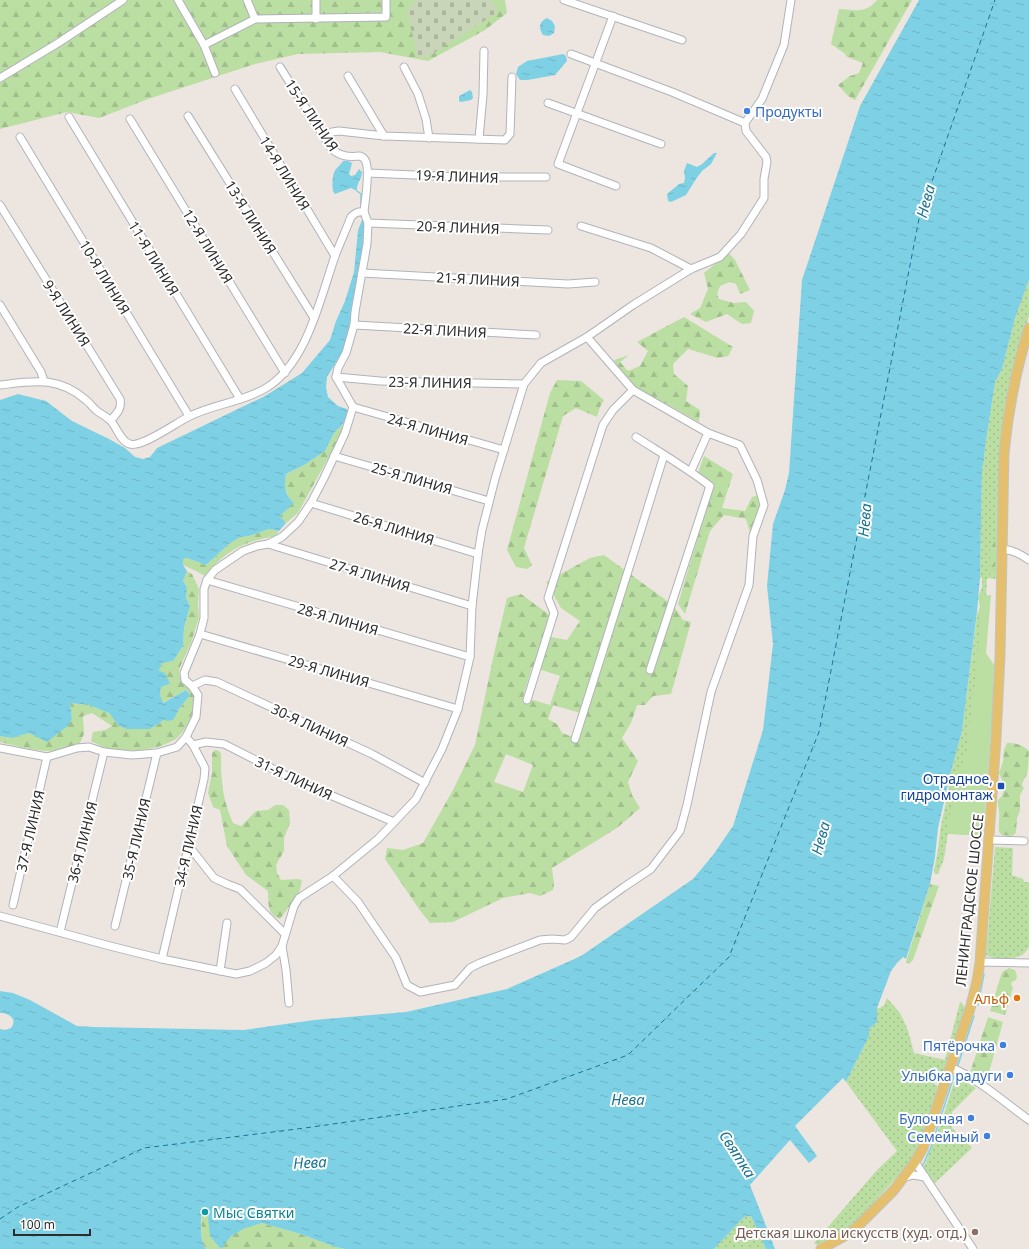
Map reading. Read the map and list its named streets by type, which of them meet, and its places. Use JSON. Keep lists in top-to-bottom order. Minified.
{"streets":{"main road":["ЛЕНИНГРАДСКОЕ ШОССЕ"],"street":["15-Я ЛИНИЯ","14-Я ЛИНИЯ","19-Я ЛИНИЯ","13-Я ЛИНИЯ","20-Я ЛИНИЯ","12-Я ЛИНИЯ","11-Я ЛИНИЯ","10-Я ЛИНИЯ","21-Я ЛИНИЯ","9-Я ЛИНИЯ","22-Я ЛИНИЯ","23-Я ЛИНИЯ","24-Я ЛИНИЯ","25-Я ЛИНИЯ","26-Я ЛИНИЯ","27-Я ЛИНИЯ","28-Я ЛИНИЯ","29-Я ЛИНИЯ","30-Я ЛИНИЯ","31-Я ЛИНИЯ","37-Я ЛИНИЯ","35-Я ЛИНИЯ","36-Я ЛИНИЯ","34-Я ЛИНИЯ"]},"crossings":[["15-Я ЛИНИЯ","19-Я ЛИНИЯ"],["31-Я ЛИНИЯ","34-Я ЛИНИЯ"]],"water":["Нева","Святка"],"places":{"other":["Продукты","Альф","Пятёрочка","Улыбка радуги","Булочная","Семейный","Мыс Святки","Детская школа искусств (худ. отд.)"],"transit":["Отрадное, гидромонтаж"]},"scale_bar":"100 m"}
